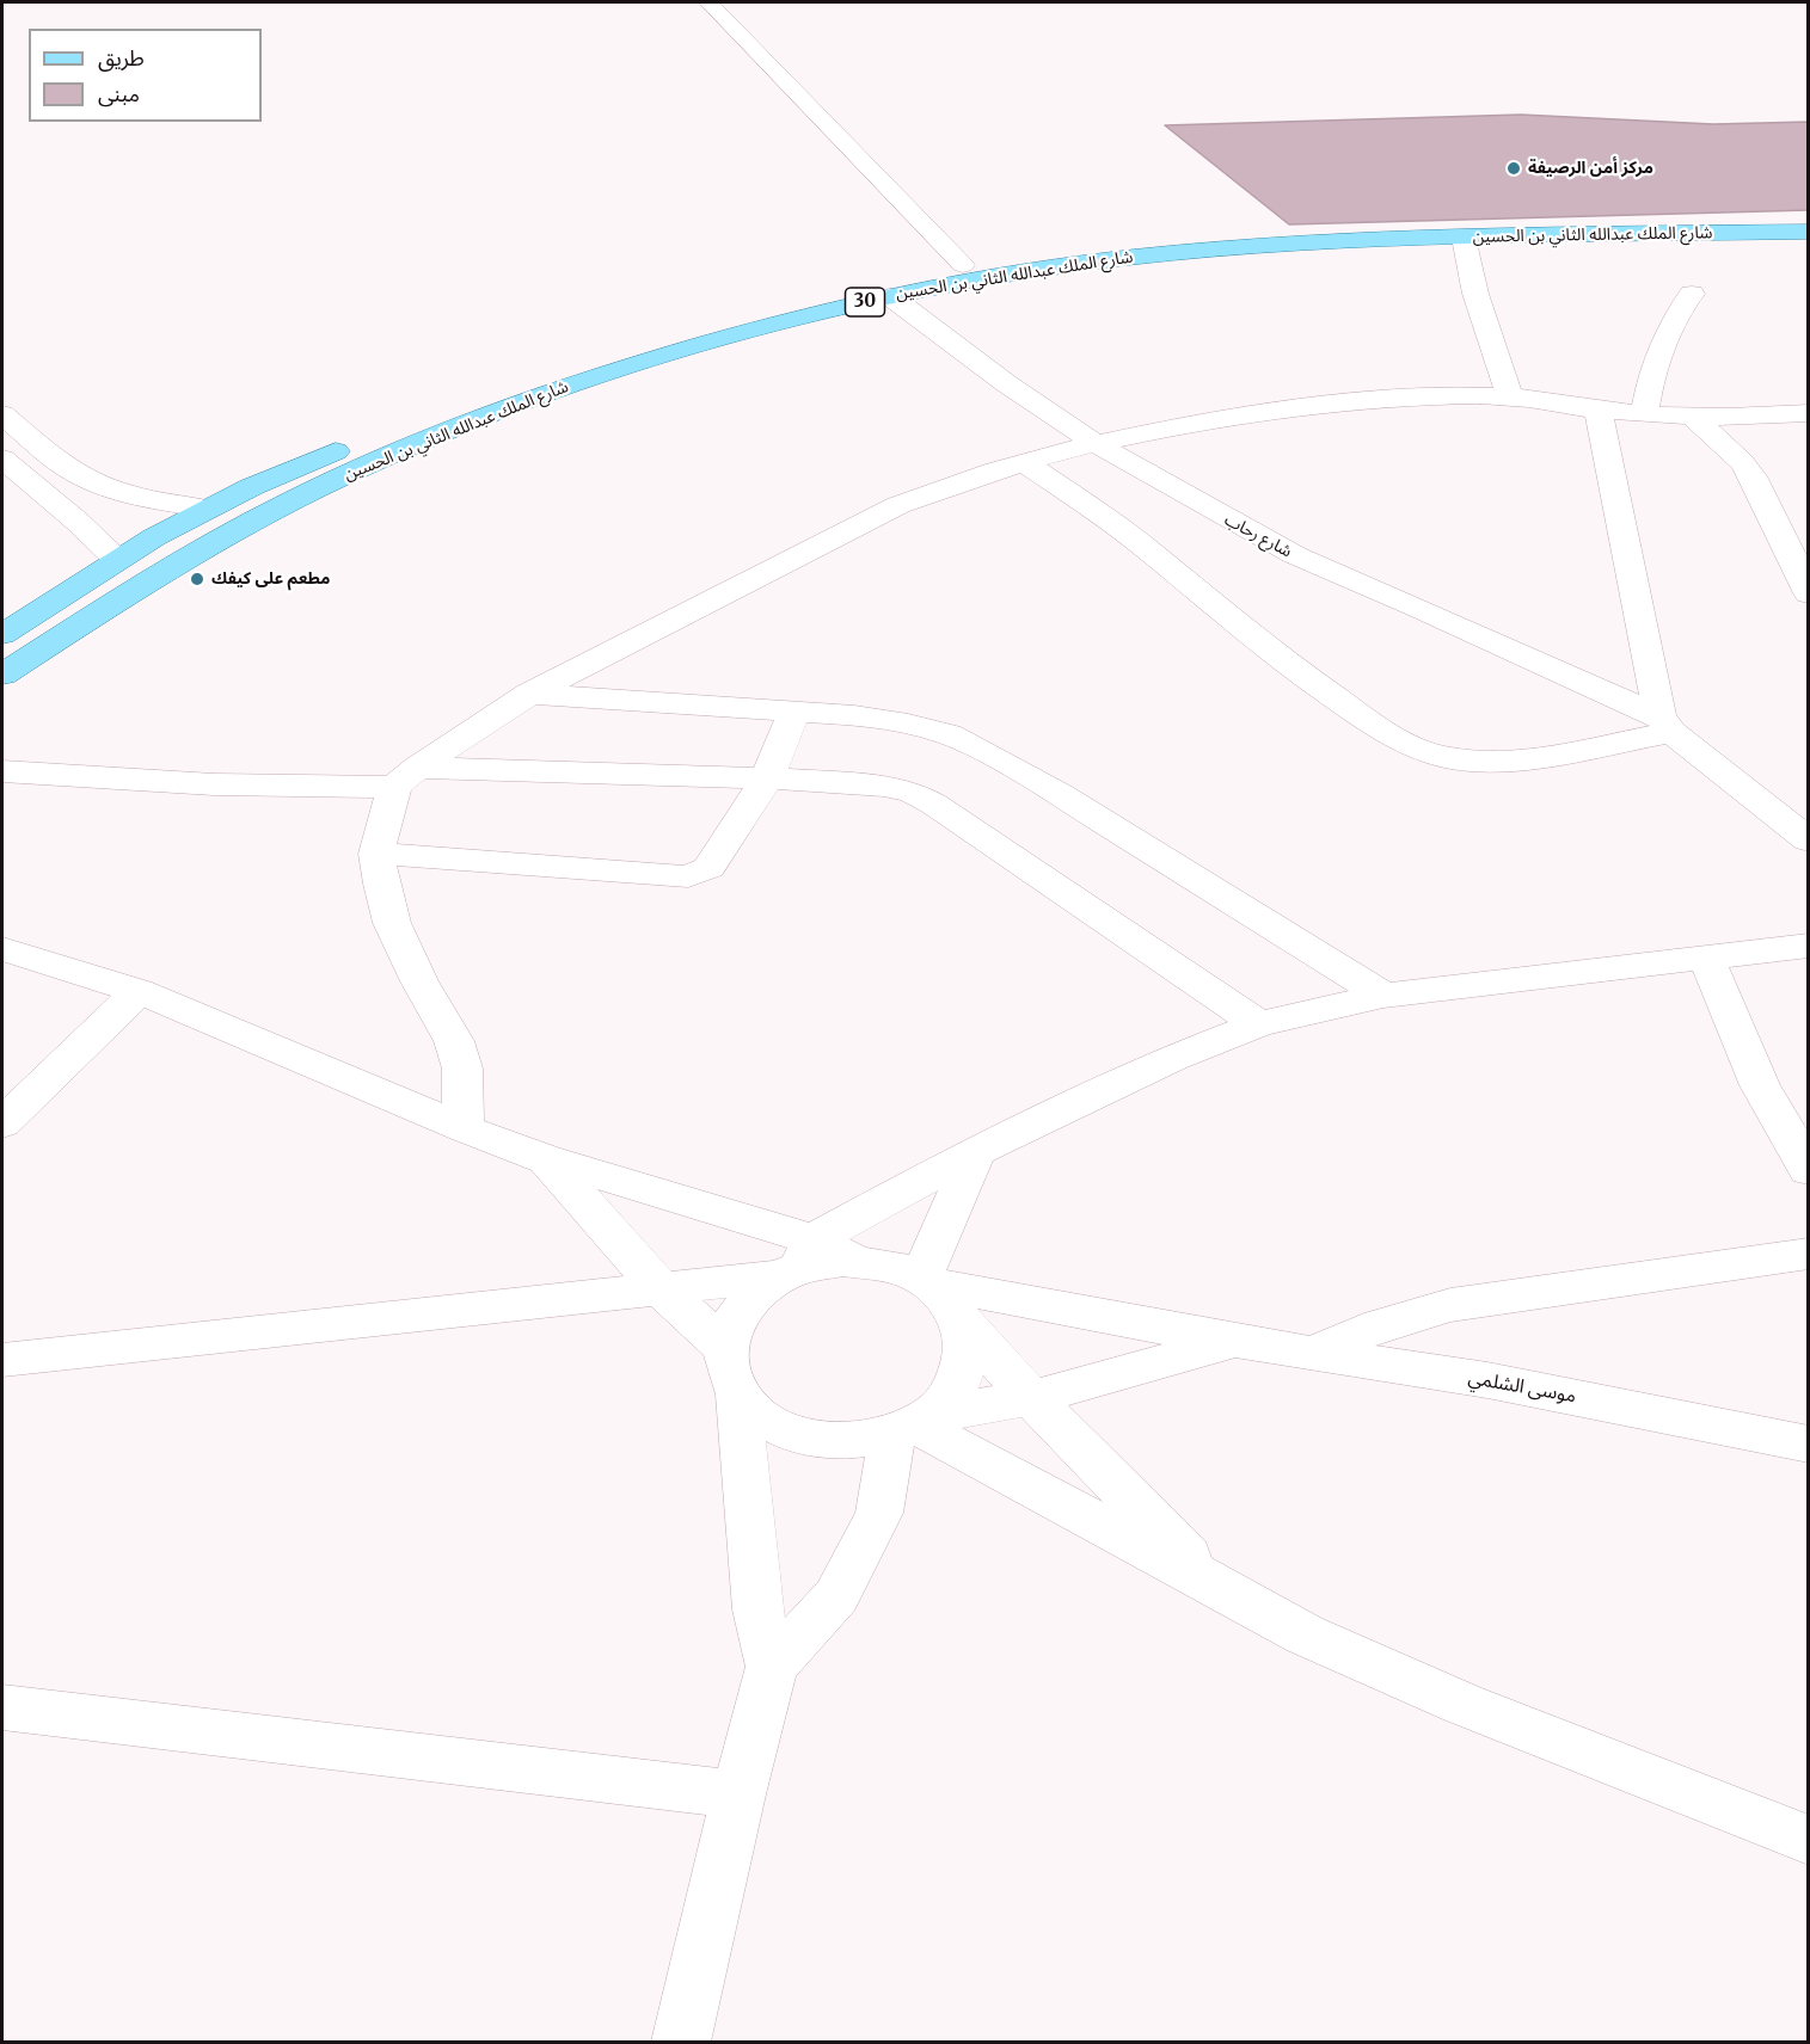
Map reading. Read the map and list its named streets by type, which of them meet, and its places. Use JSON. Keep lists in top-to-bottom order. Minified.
{"streets":{"main road":["شارع الملك عبدالله الثاني بن الحسين","30"],"street":["شارع رحاب","موسى الشلمي"]},"crossings":[["شارع الملك عبدالله الثاني بن الحسين","شارع رحاب"]],"places":["مركز أمن الرصيفة","مطعم على كيفك"],"legend":["طريق","مبنى"]}
